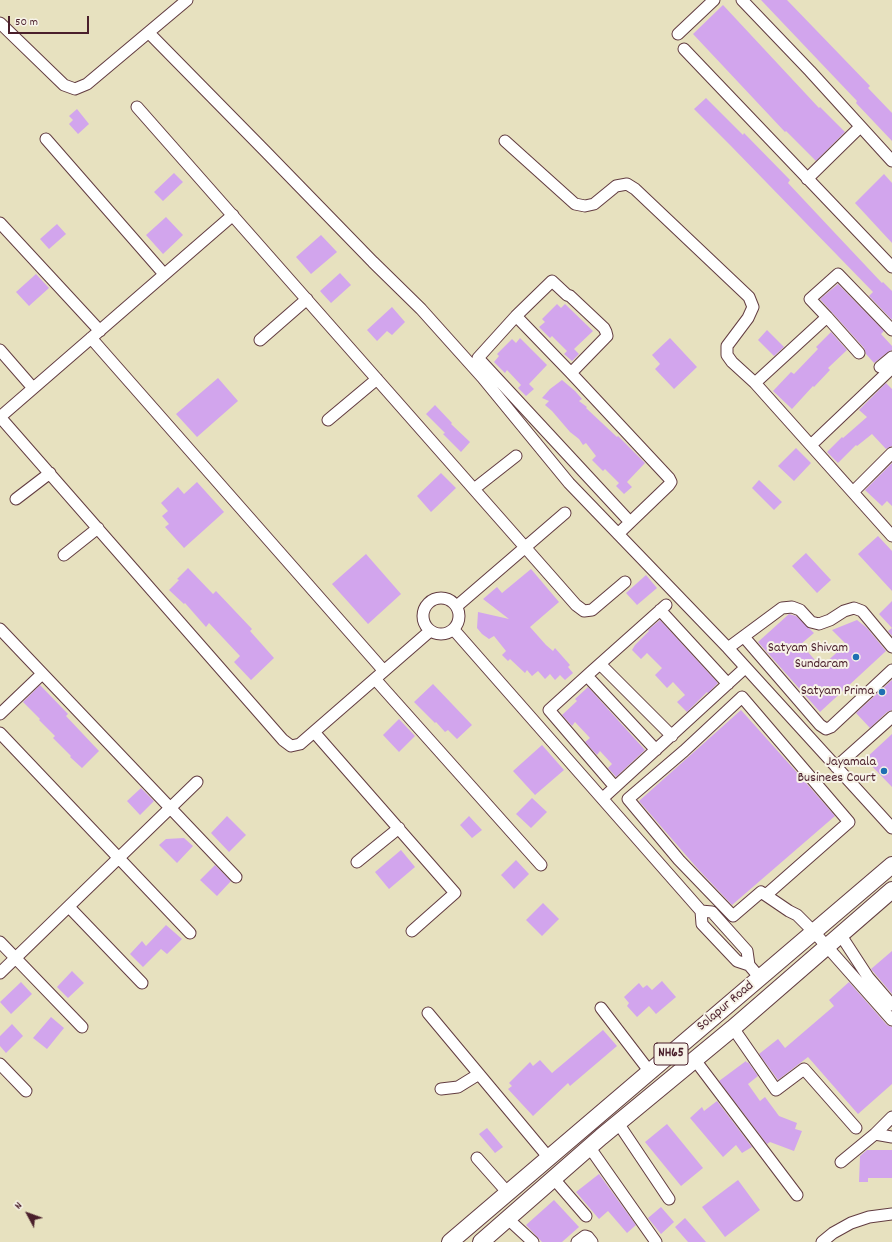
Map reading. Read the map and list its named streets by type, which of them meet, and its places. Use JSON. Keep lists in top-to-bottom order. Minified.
{"streets":{"highway":["Solapur Road","NH65"]},"places":["Satyam Shivam Sundaram","Satyam Prima","Jayamala Businees Court"],"scale_bar":"50 m","north":"top left"}
